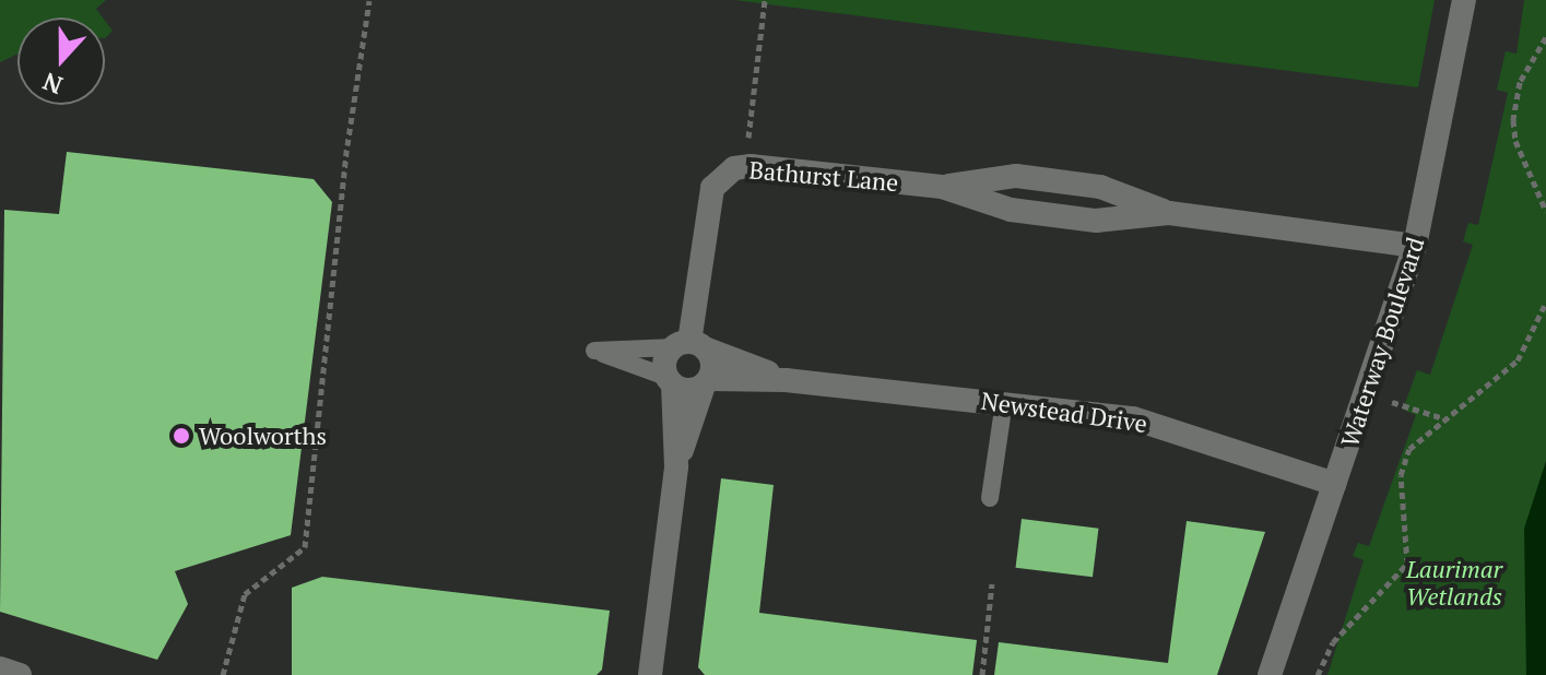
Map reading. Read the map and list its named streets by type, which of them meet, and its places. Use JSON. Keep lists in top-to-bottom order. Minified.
{"streets":{"street":["Bathurst Lane","Waterway Boulevard","Newstead Drive"]},"crossings":[["Bathurst Lane","Waterway Boulevard"],["Bathurst Lane","Newstead Drive"],["Waterway Boulevard","Newstead Drive"]],"parks":["Laurimar Wetlands"],"places":["Woolworths"],"north":"bottom"}
